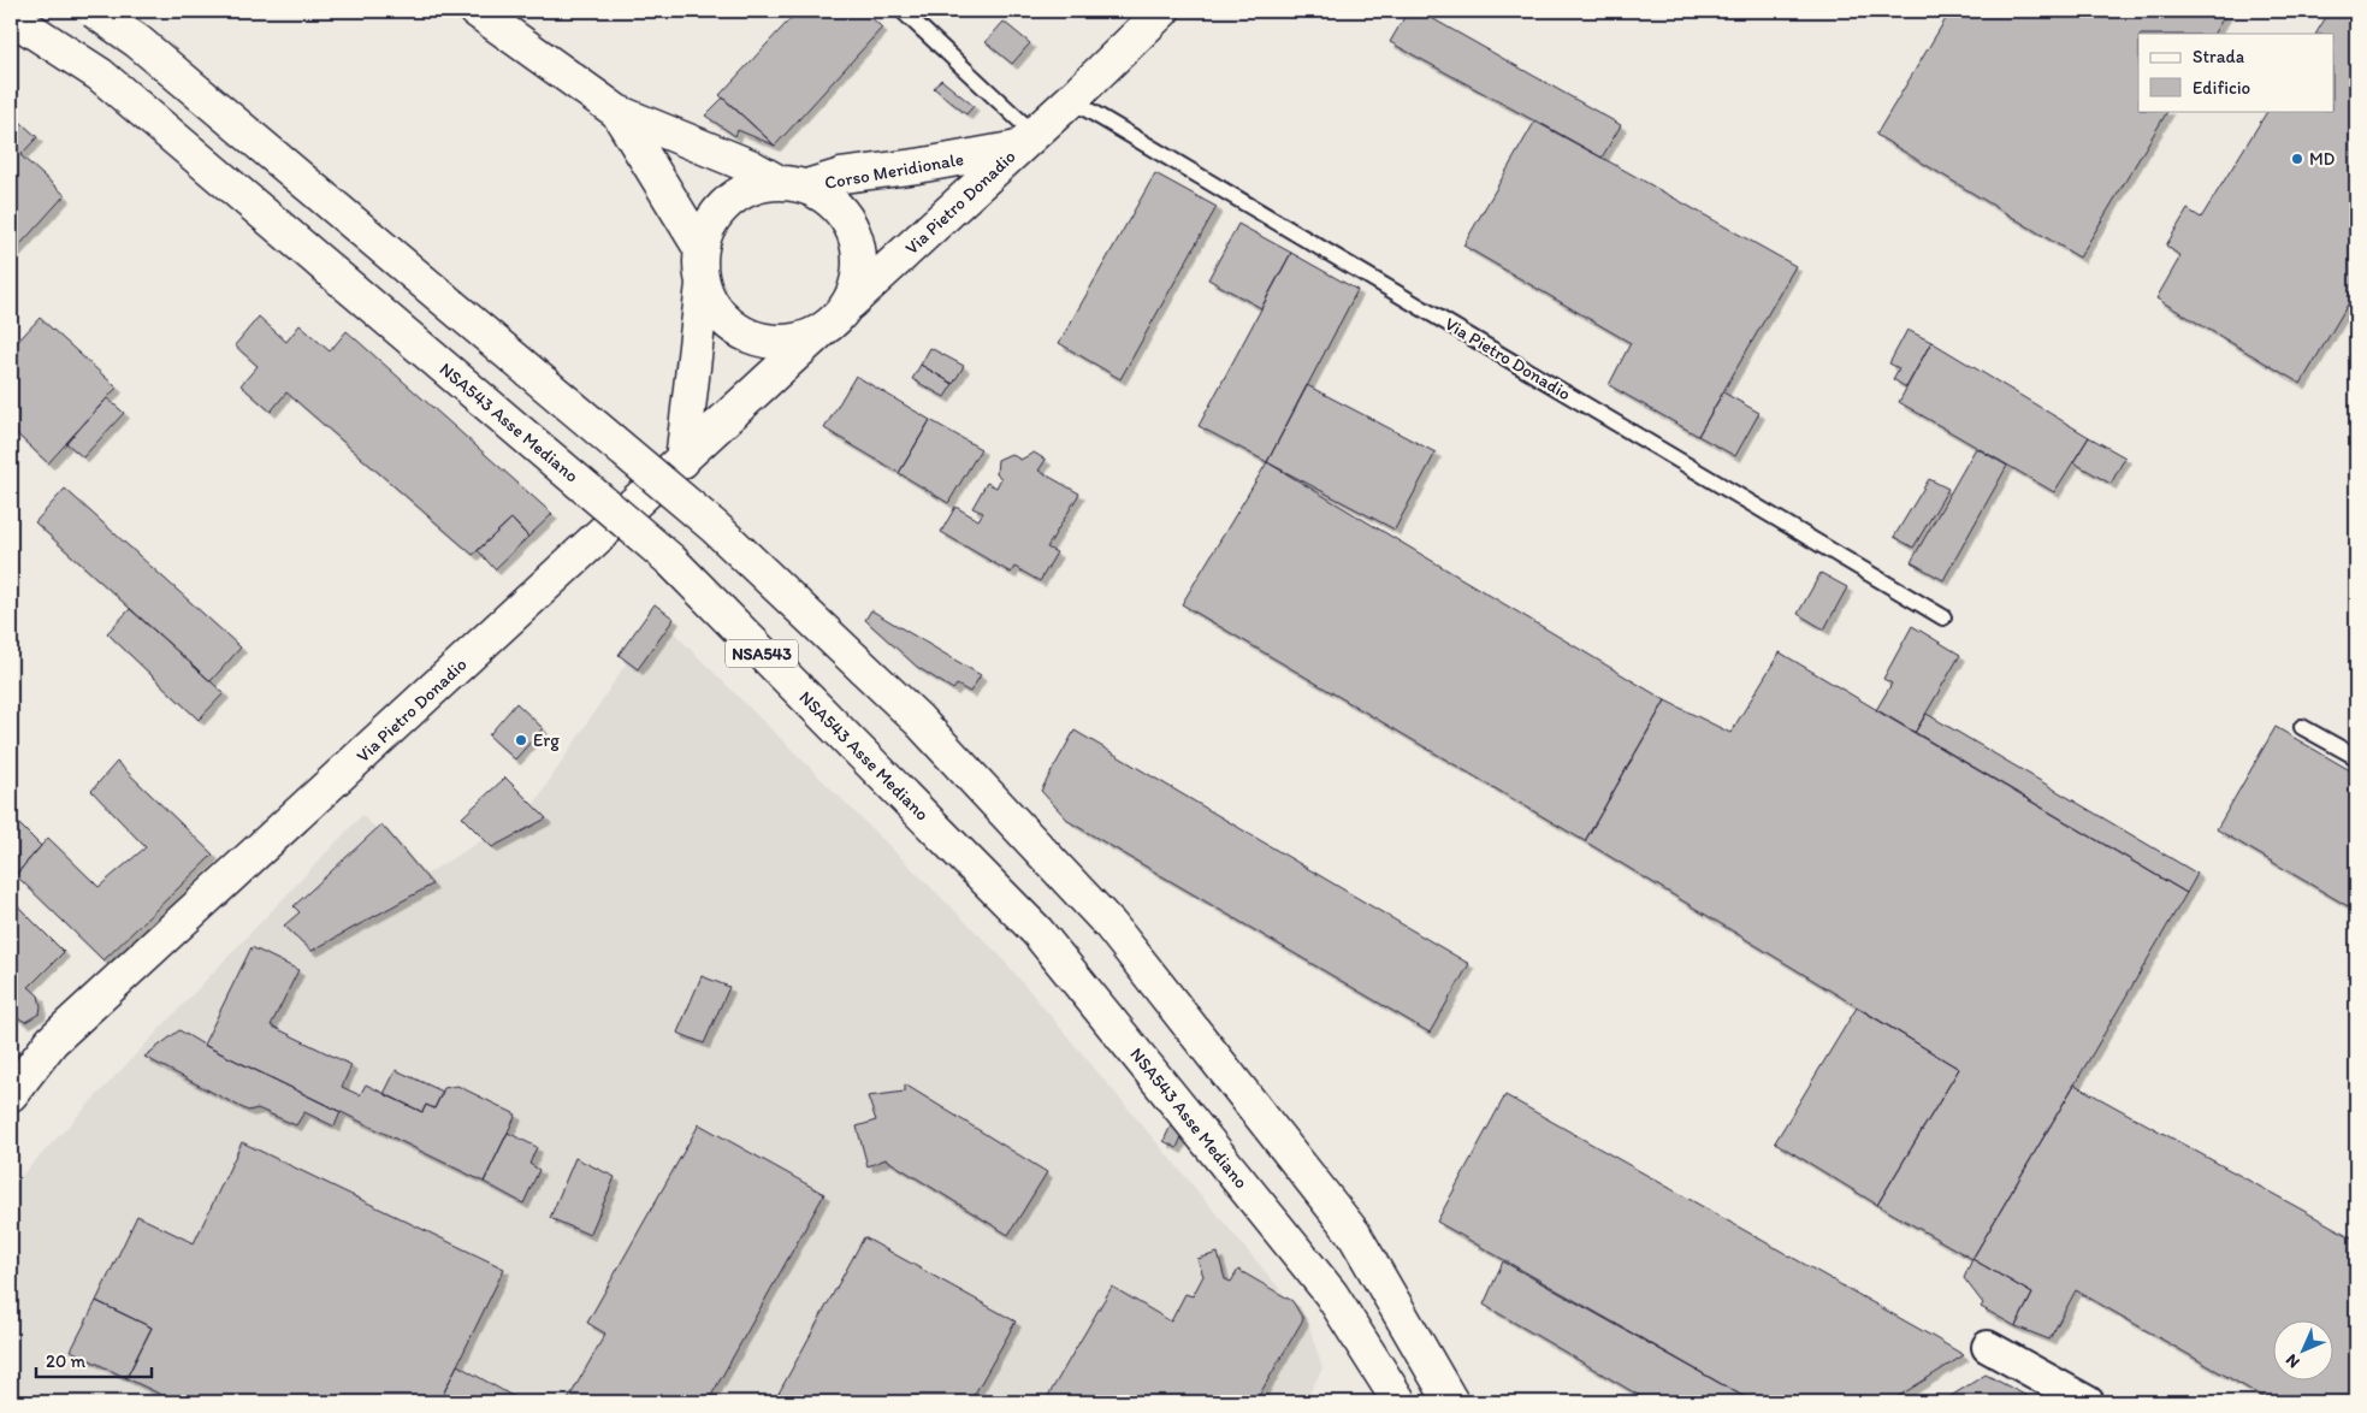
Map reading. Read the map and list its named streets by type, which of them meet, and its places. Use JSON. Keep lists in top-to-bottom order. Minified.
{"streets":{"main road":["Corso Meridionale","Via Pietro Donadio","NSA543 Asse Mediano","NSA543"]},"crossings":[["Corso Meridionale","Via Pietro Donadio"]],"places":["MD","Erg"],"legend":["Strada","Edificio"],"scale_bar":"20 m","north":"bottom left"}
